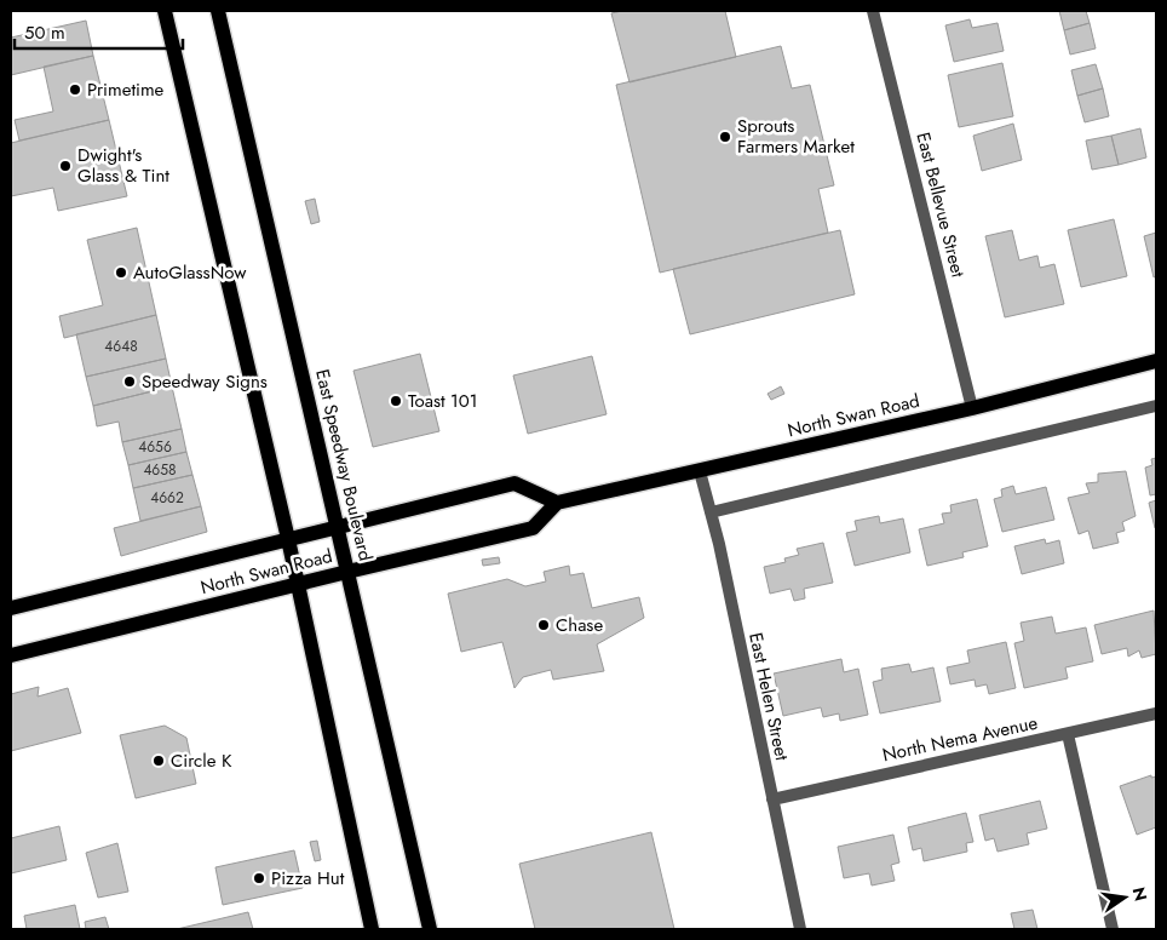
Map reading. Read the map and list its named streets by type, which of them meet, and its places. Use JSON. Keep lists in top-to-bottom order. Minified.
{"streets":{"main road":["North Swan Road","East Speedway Boulevard"],"street":["East Bellevue Street","East Helen Street","North Nema Avenue"]},"crossings":[["East Bellevue Street","North Swan Road"],["North Swan Road","East Speedway Boulevard"],["North Swan Road","East Helen Street"],["East Helen Street","North Nema Avenue"]],"places":["Primetime","Sprouts Farmers Market","Dwight's Glass & Tint","AutoGlassNow","Speedway Signs","Toast 101","Chase","Circle K","Pizza Hut"],"house_numbers":["4648","4656","4658","4662"],"scale_bar":"50 m","north":"right"}
